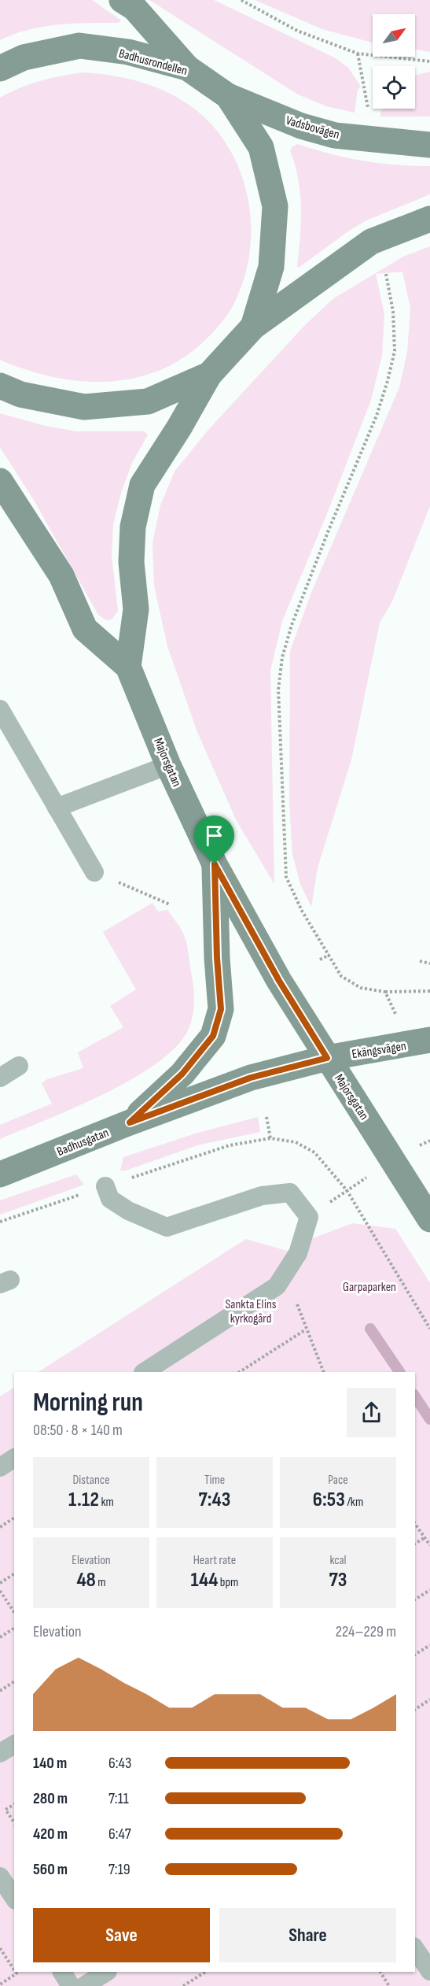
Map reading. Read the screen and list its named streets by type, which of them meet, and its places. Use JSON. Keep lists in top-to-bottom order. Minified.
{"streets":{"main road":["Badhusrondellen","Vadsbovägen","Majorsgatan","Ekängsvägen","Badhusgatan"]},"crossings":[["Badhusrondellen","Vadsbovägen"],["Badhusrondellen","Majorsgatan"],["Majorsgatan","Ekängsvägen"],["Majorsgatan","Badhusgatan"],["Ekängsvägen","Badhusgatan"]],"parks":["Garpaparken","Sankta Elins kyrkogård"],"north":"top right","page":{"heading":["Morning run","08:50 · 8 × 140 m"],"stats":[["Distance","1.12 km"],["Time","7:43"],["Pace","6:53 /km"],["Elevation","48 m"],["Heart rate","144 bpm"],["kcal","73"]],"chart":["Elevation","224–229 m"],"list":[{"name":"140 m","note":"6:43"},{"name":"280 m","note":"7:11"},{"name":"420 m","note":"6:47"},{"name":"560 m","note":"7:19"}],"buttons":["Save","Share"]}}
